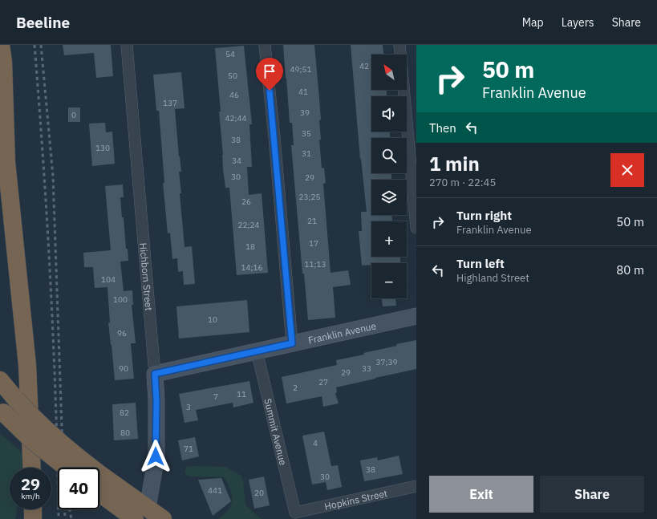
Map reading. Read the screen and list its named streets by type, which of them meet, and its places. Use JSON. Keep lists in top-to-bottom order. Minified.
{"streets":{"street":["Hichborn Street","Franklin Avenue","Summit Avenue","Hopkins Street"]},"crossings":[["Hichborn Street","Franklin Avenue"],["Franklin Avenue","Summit Avenue"],["Summit Avenue","Hopkins Street"]],"house_numbers":["54","42","49;51","50","41","46","137","39","0","42;44","35","38","130","31","34","30","29","23;25","26","21","22;24","17","18","11;13","14;16","104","100","10","96","37;39","90","33","29","27","2","11","7","3","82","80","4","71","38","30","441","20"],"north":"top left","page":{"header":"Beeline","nav":["Map","Layers","Share"],"turn":["50 m","Franklin Avenue"],"map_buttons":["+","−"],"then":"Then","heading":["1 min","270 m · 22:45"],"list":[{"name":"Turn right","note":"Franklin Avenue","value":"50 m"},{"name":"Turn left","note":"Highland Street","value":"80 m"}],"speed":"29 km/h","limit":"40","buttons":["Exit","Share"]}}
